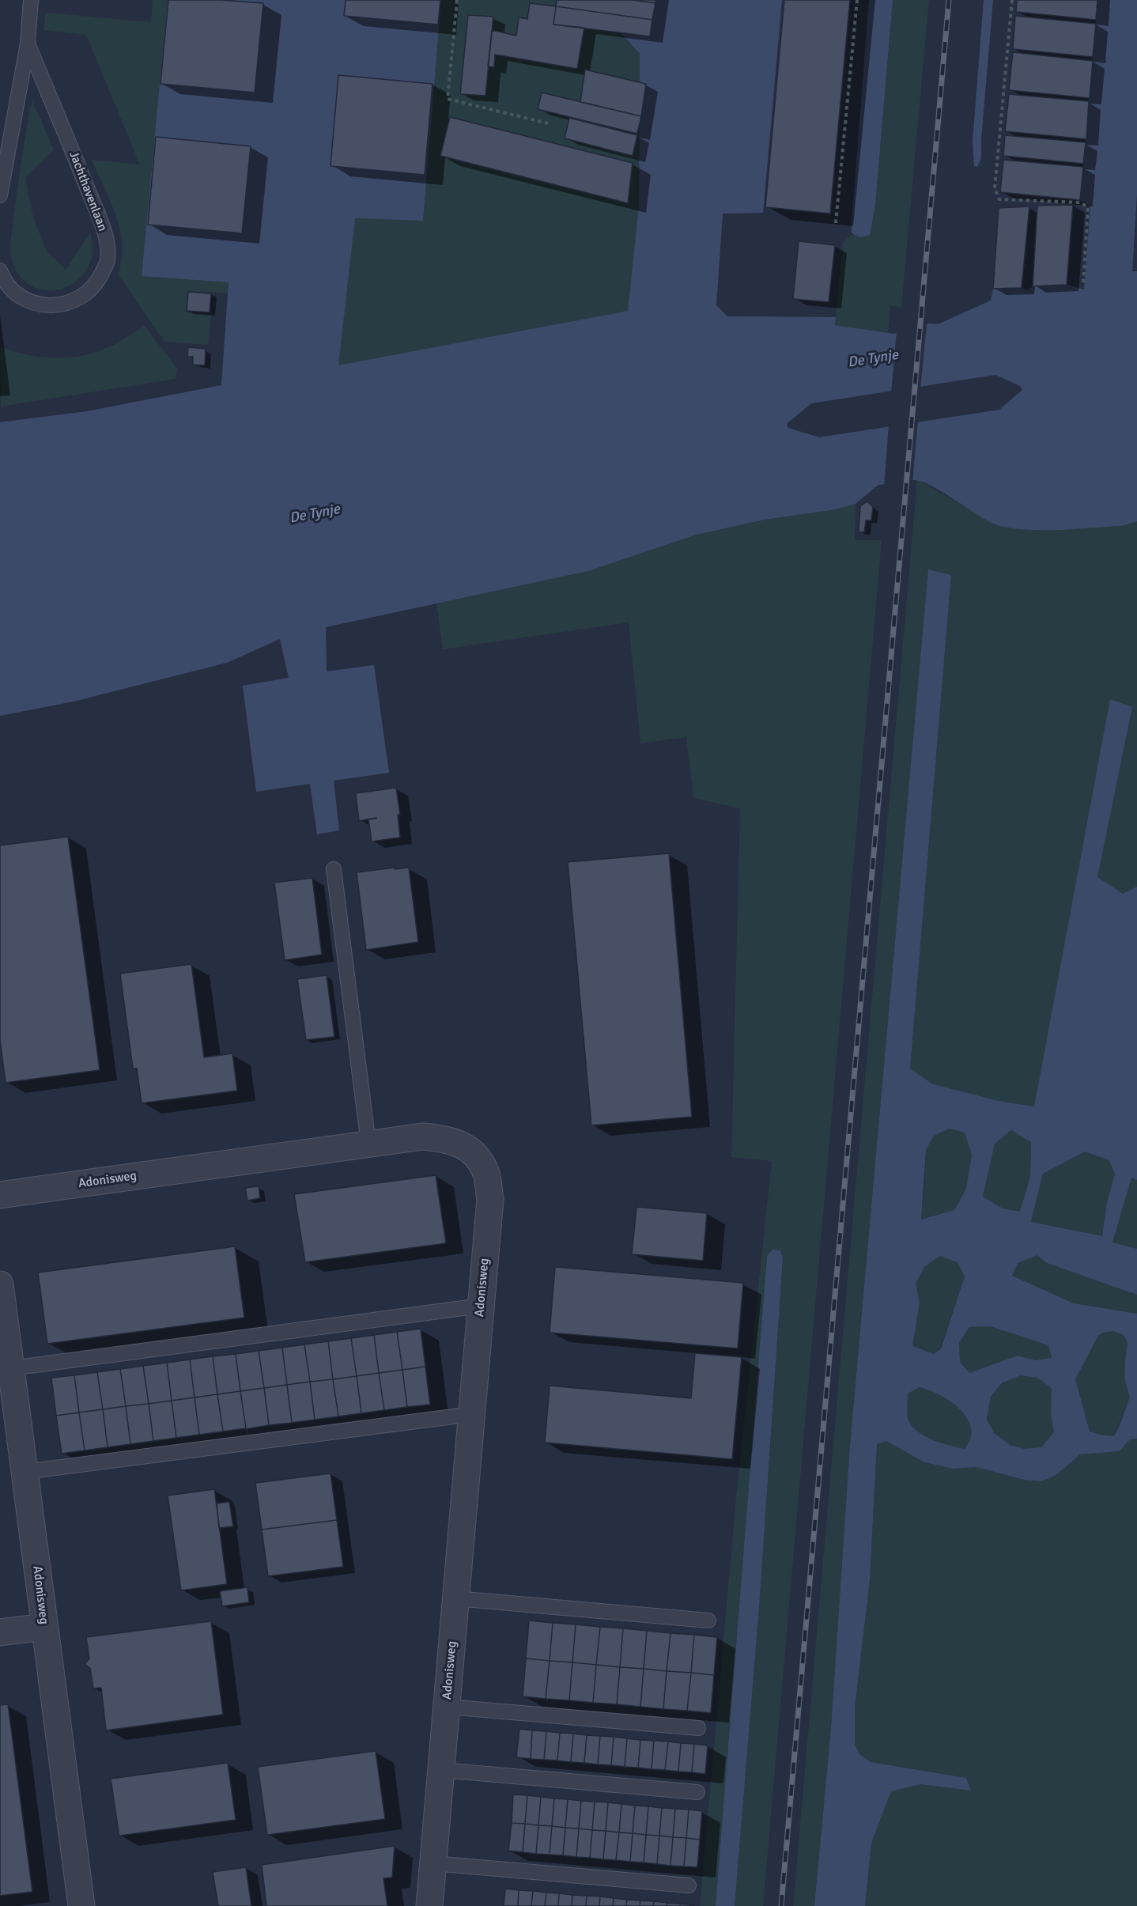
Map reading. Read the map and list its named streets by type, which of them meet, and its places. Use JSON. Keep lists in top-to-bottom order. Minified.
{"streets":{"street":["Adonisweg"],"lane":["Jachthavenlaan"]},"water":["De Tynje"]}
